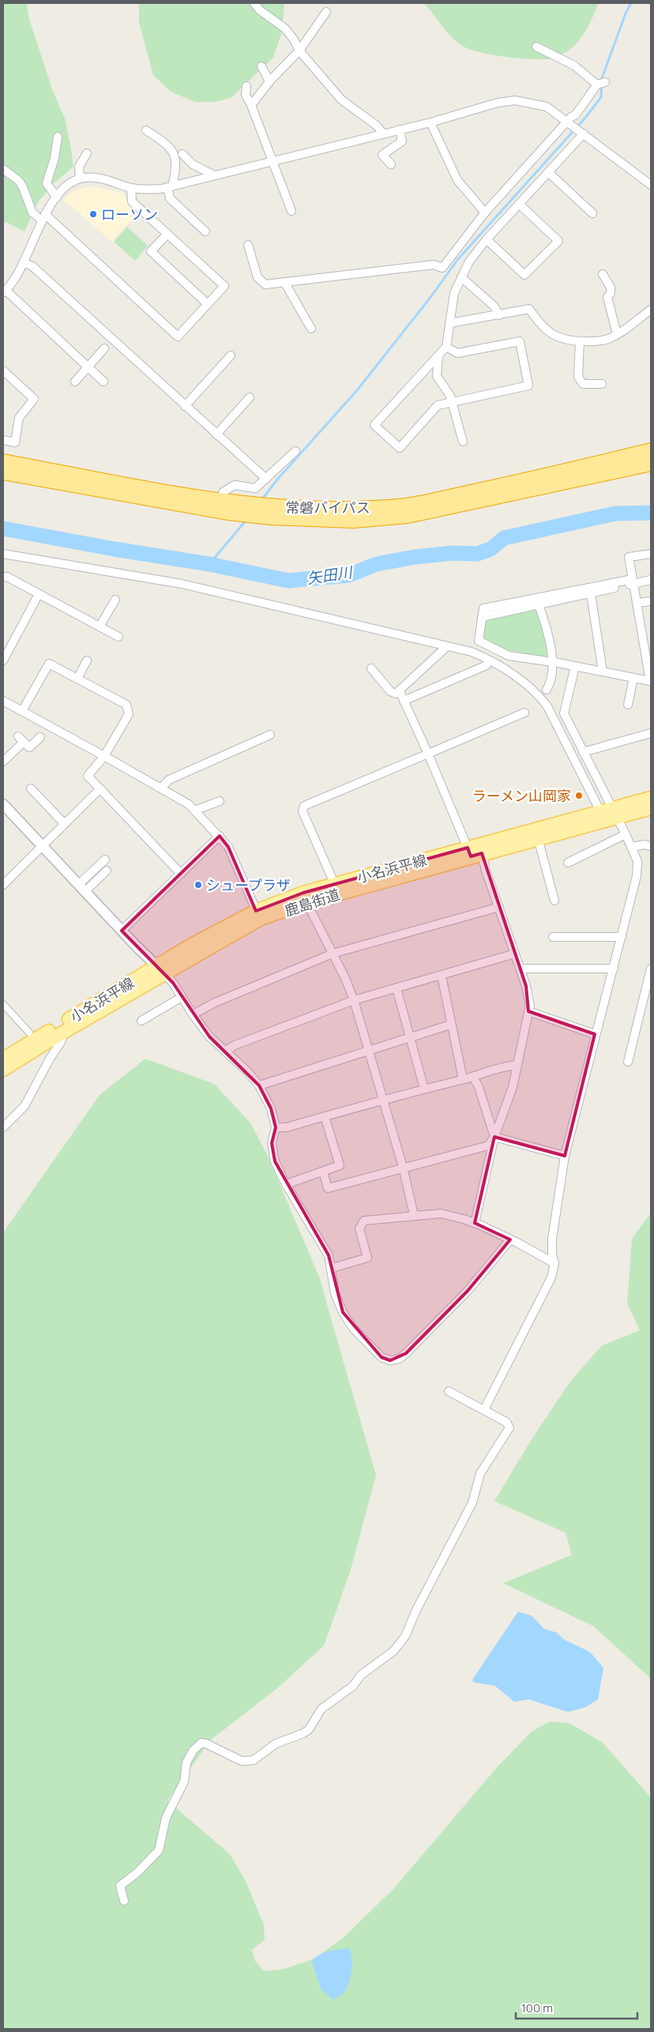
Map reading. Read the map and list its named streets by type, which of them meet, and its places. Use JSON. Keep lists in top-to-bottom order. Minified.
{"streets":{"highway":["常磐バイパス"],"main road":["小名浜平線"]},"water":["矢田川"],"places":["ローソン","ラーメン山岡家","シュープラザ"],"scale_bar":"100 m"}
